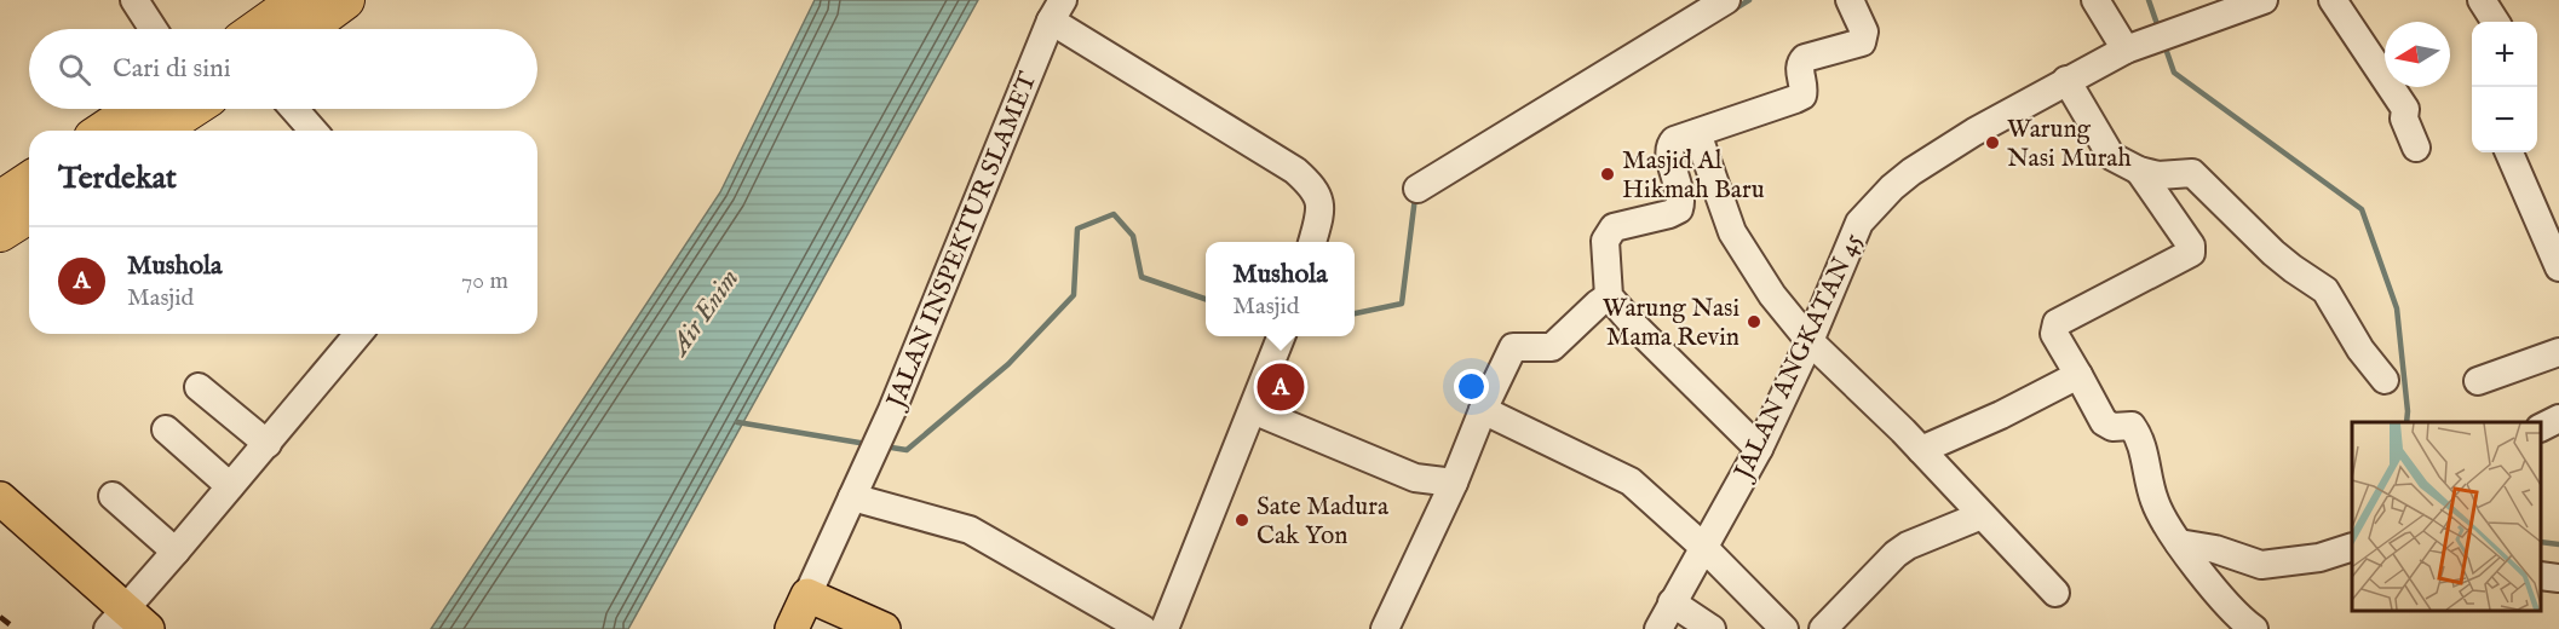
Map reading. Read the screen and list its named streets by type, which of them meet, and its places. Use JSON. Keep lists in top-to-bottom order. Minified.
{"streets":{"street":["JALAN INSPEKTUR SLAMET","JALAN ANGKATAN 45"]},"water":["Air Enim"],"places":["Warung Nasi Murah","Masjid Al Hikmah Baru","Warung Nasi Mama Revin","Sate Madura Cak Yon"],"north":"left","page":{"map_buttons":["+","−"],"search":"Cari di sini","heading":"Terdekat","list":[{"mark":"A","name":"Mushola","note":"Masjid","value":"70 m"}],"popup":["Mushola","Masjid"],"pins":"A"}}
